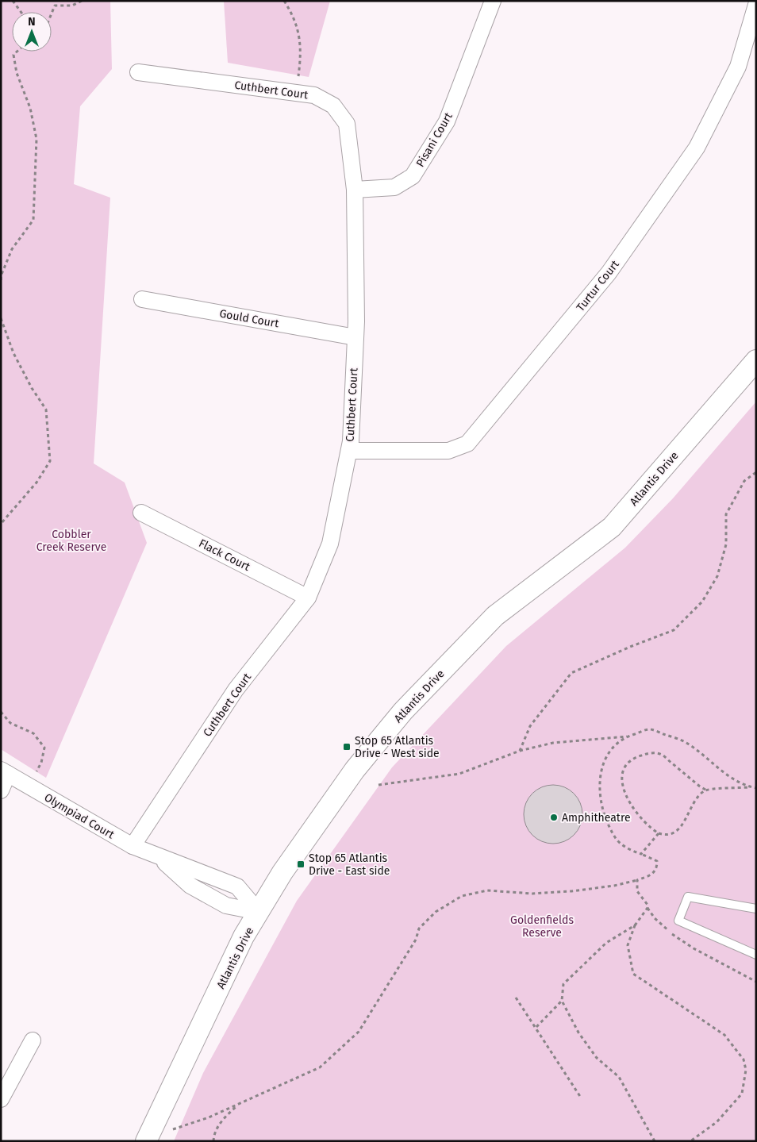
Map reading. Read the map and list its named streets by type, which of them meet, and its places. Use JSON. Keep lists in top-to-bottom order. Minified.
{"streets":{"street":["Cuthbert Court","Pisani Court","Turtur Court","Gould Court","Atlantis Drive","Flack Court","Olympiad Court"]},"crossings":[["Cuthbert Court","Pisani Court"],["Cuthbert Court","Turtur Court"],["Cuthbert Court","Gould Court"],["Cuthbert Court","Flack Court"],["Cuthbert Court","Olympiad Court"],["Atlantis Drive","Olympiad Court"]],"parks":["Cobbler Creek Reserve","Goldenfields Reserve"],"places":{"transit":["Stop 65 Atlantis Drive - West side","Stop 65 Atlantis Drive - East side"],"other":["Amphitheatre"]},"north":"top"}
